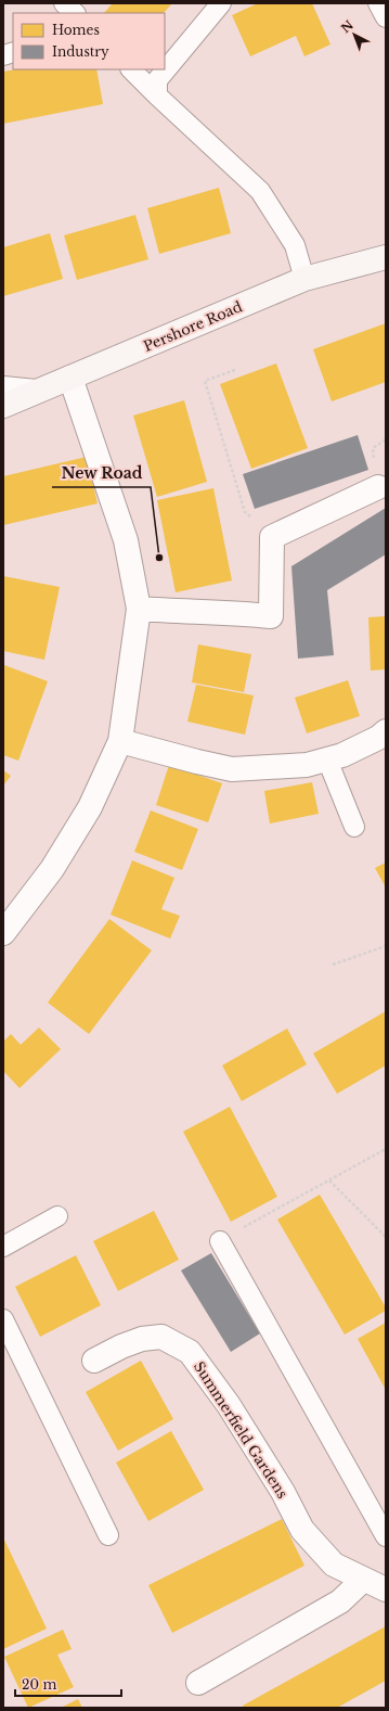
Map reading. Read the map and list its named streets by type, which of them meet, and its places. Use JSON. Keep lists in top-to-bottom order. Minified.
{"streets":{"main road":["Pershore Road"],"street":["Summerfield Gardens"]},"places":["New Road"],"legend":["Homes","Industry"],"scale_bar":"20 m","north":"top left"}
